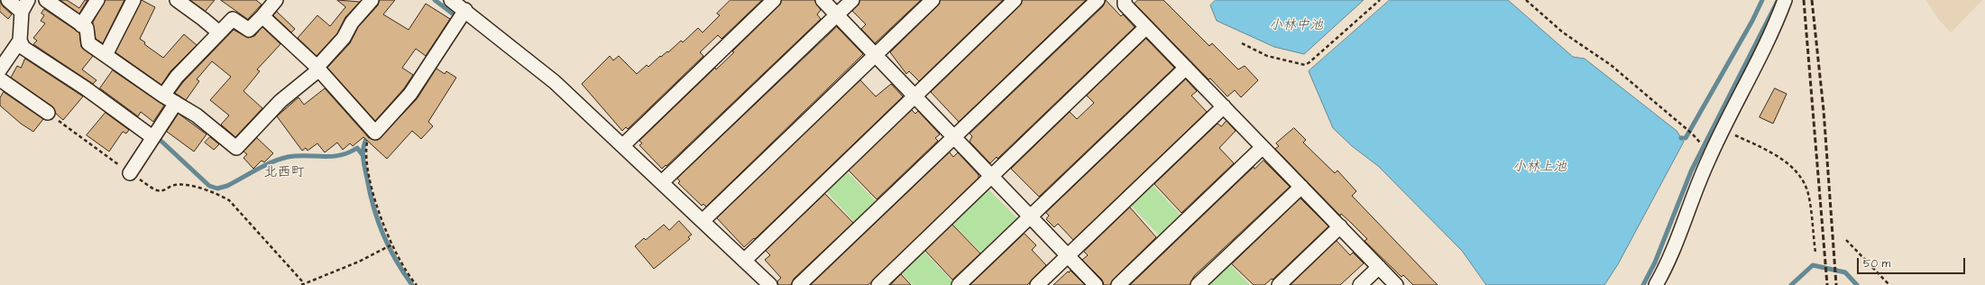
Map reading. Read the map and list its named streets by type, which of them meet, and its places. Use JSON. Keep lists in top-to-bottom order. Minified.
{"districts":["北西町"],"water":["小林中池","小林上池"],"scale_bar":"50 m"}
